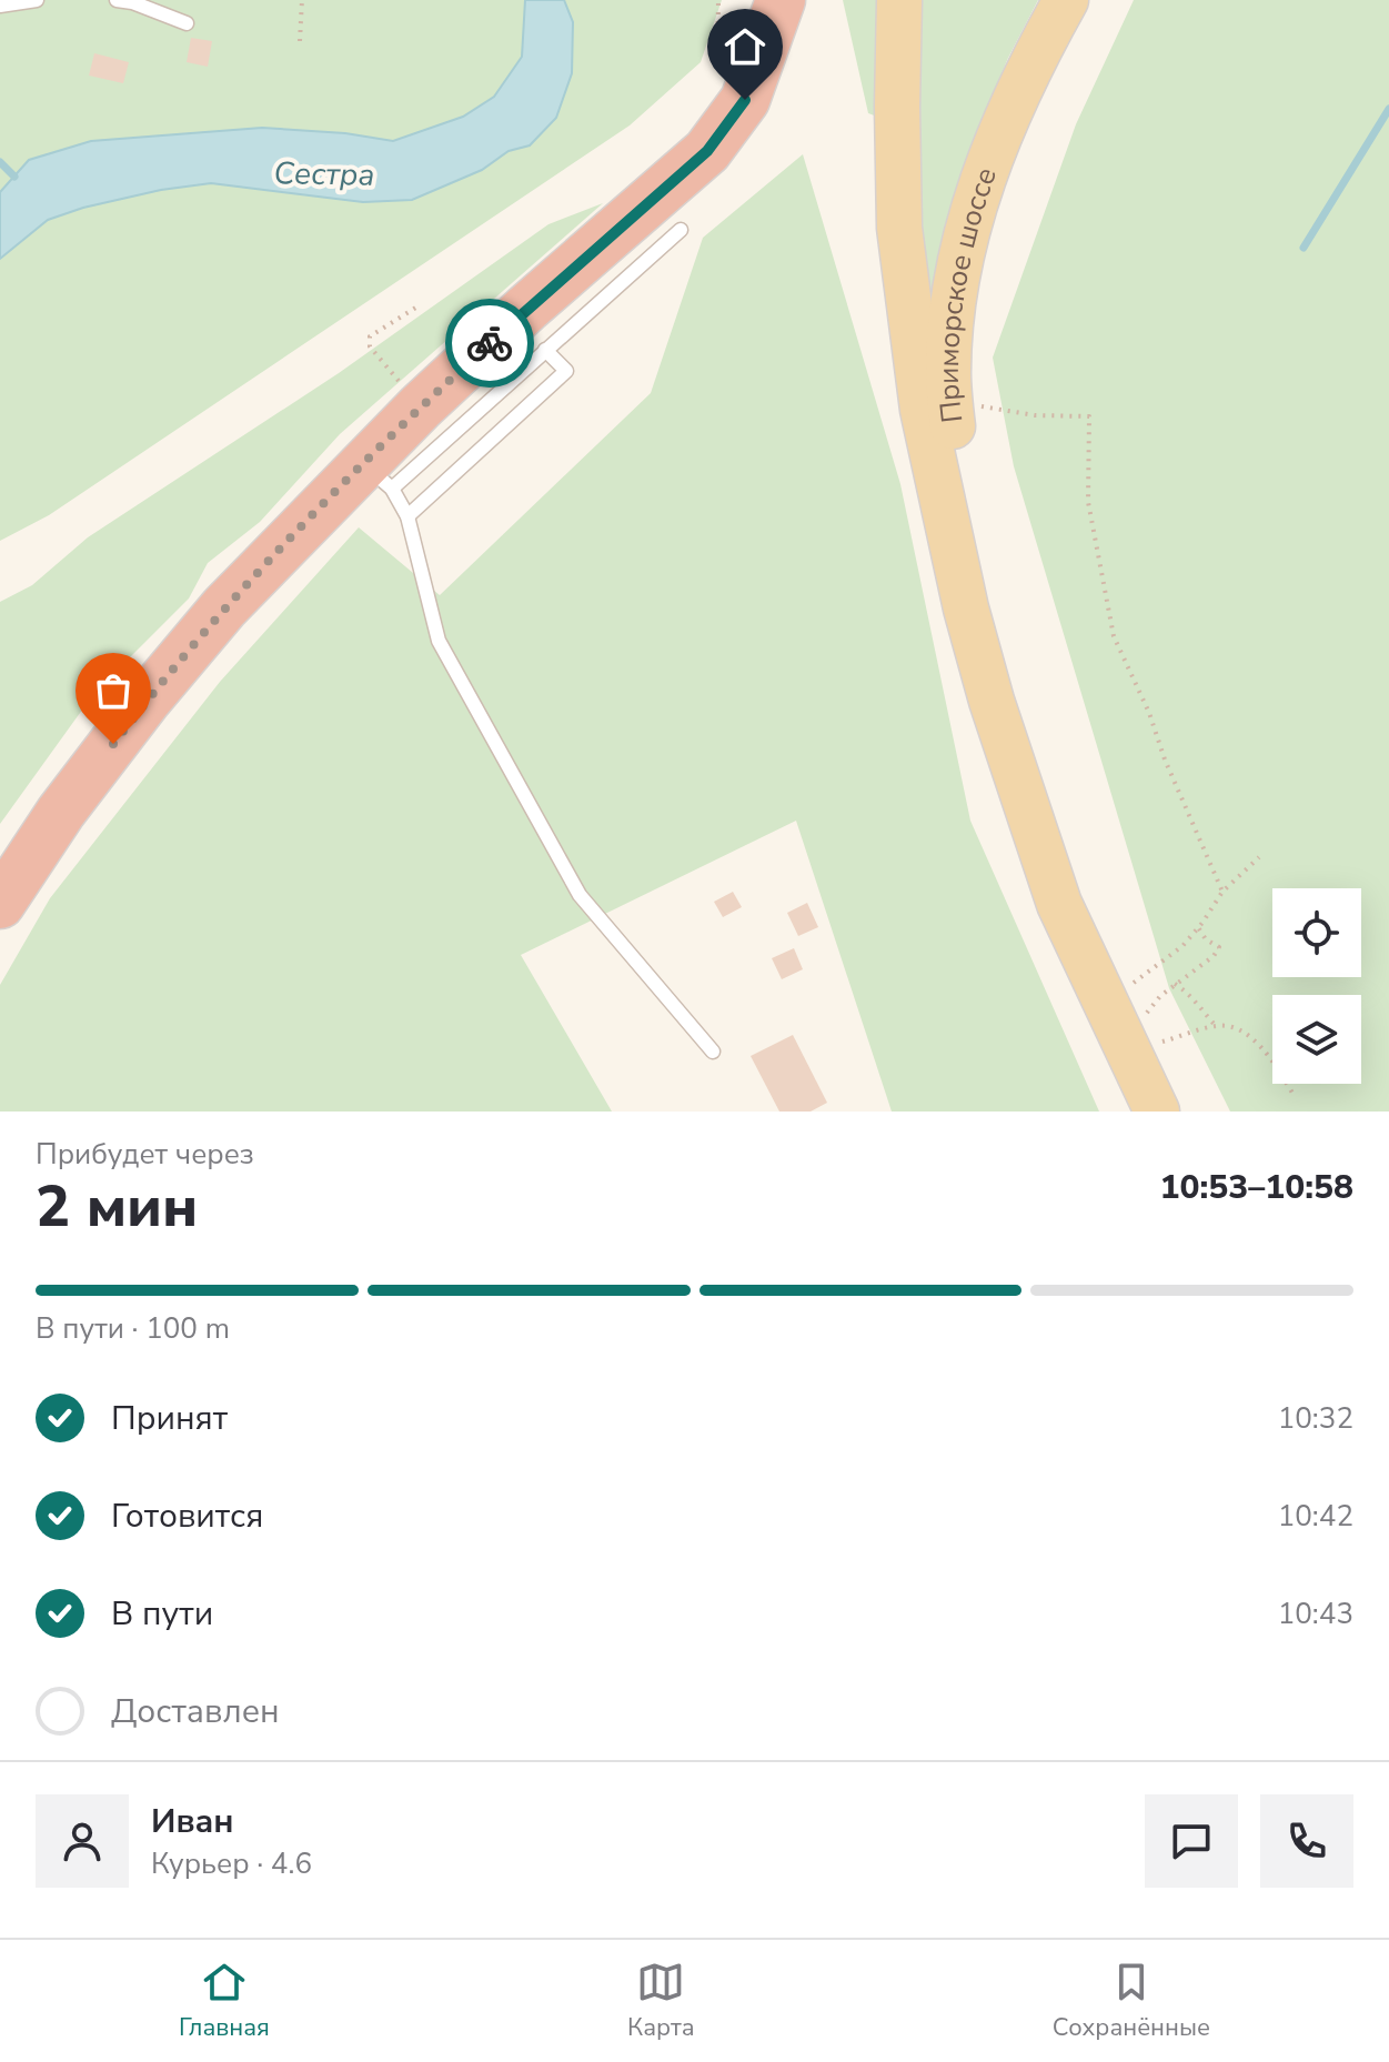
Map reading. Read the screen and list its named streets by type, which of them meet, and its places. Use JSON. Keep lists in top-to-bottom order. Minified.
{"streets":{"main road":["Приморское шоссе"]},"water":["Сестра"],"page":{"heading":["2 мин","Прибудет через","10:53–10:58"],"panel":["Иван","Курьер · 4.6"],"bar":"В пути · 100 m","list":[["Принят","10:32"],["Готовится","10:42"],["В пути","10:43"],"Доставлен"],"tabs":["Главная","Карта","Сохранённые"]}}
